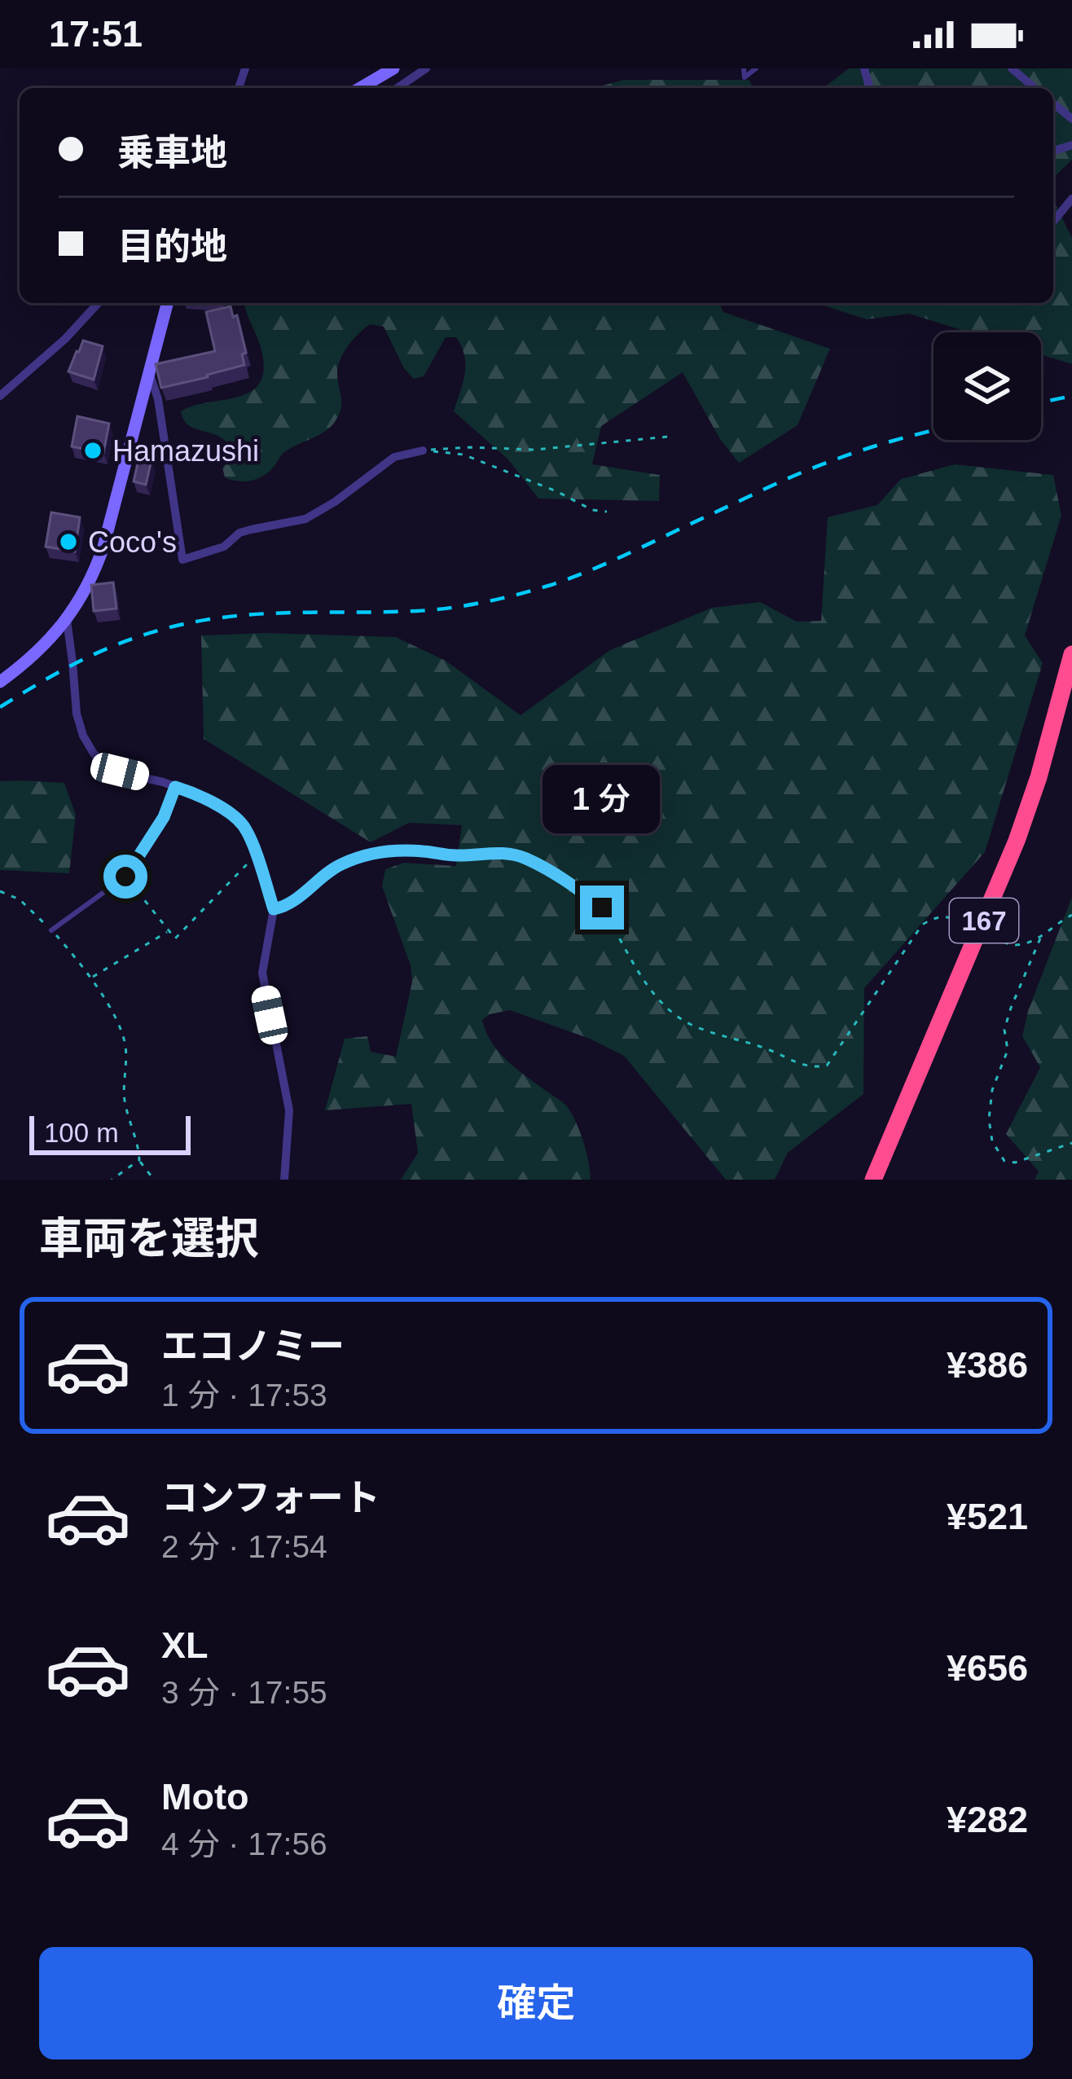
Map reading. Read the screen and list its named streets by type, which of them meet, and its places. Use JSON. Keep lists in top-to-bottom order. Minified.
{"streets":{"highway":["167"]},"places":["Hamazushi","Coco's"],"scale_bar":"100 m","page":{"status":"17:51","banner":["乗車地","目的地"],"bubble":"1 分","scale":"100 m","heading":"車両を選択","list":[{"name":"エコノミー","note":"1 分 · 17:53","value":"¥386"},{"name":"コンフォート","note":"2 分 · 17:54","value":"¥521"},{"name":"XL","note":"3 分 · 17:55","value":"¥656"},{"name":"Moto","note":"4 分 · 17:56","value":"¥282"}],"buttons":"確定"}}
